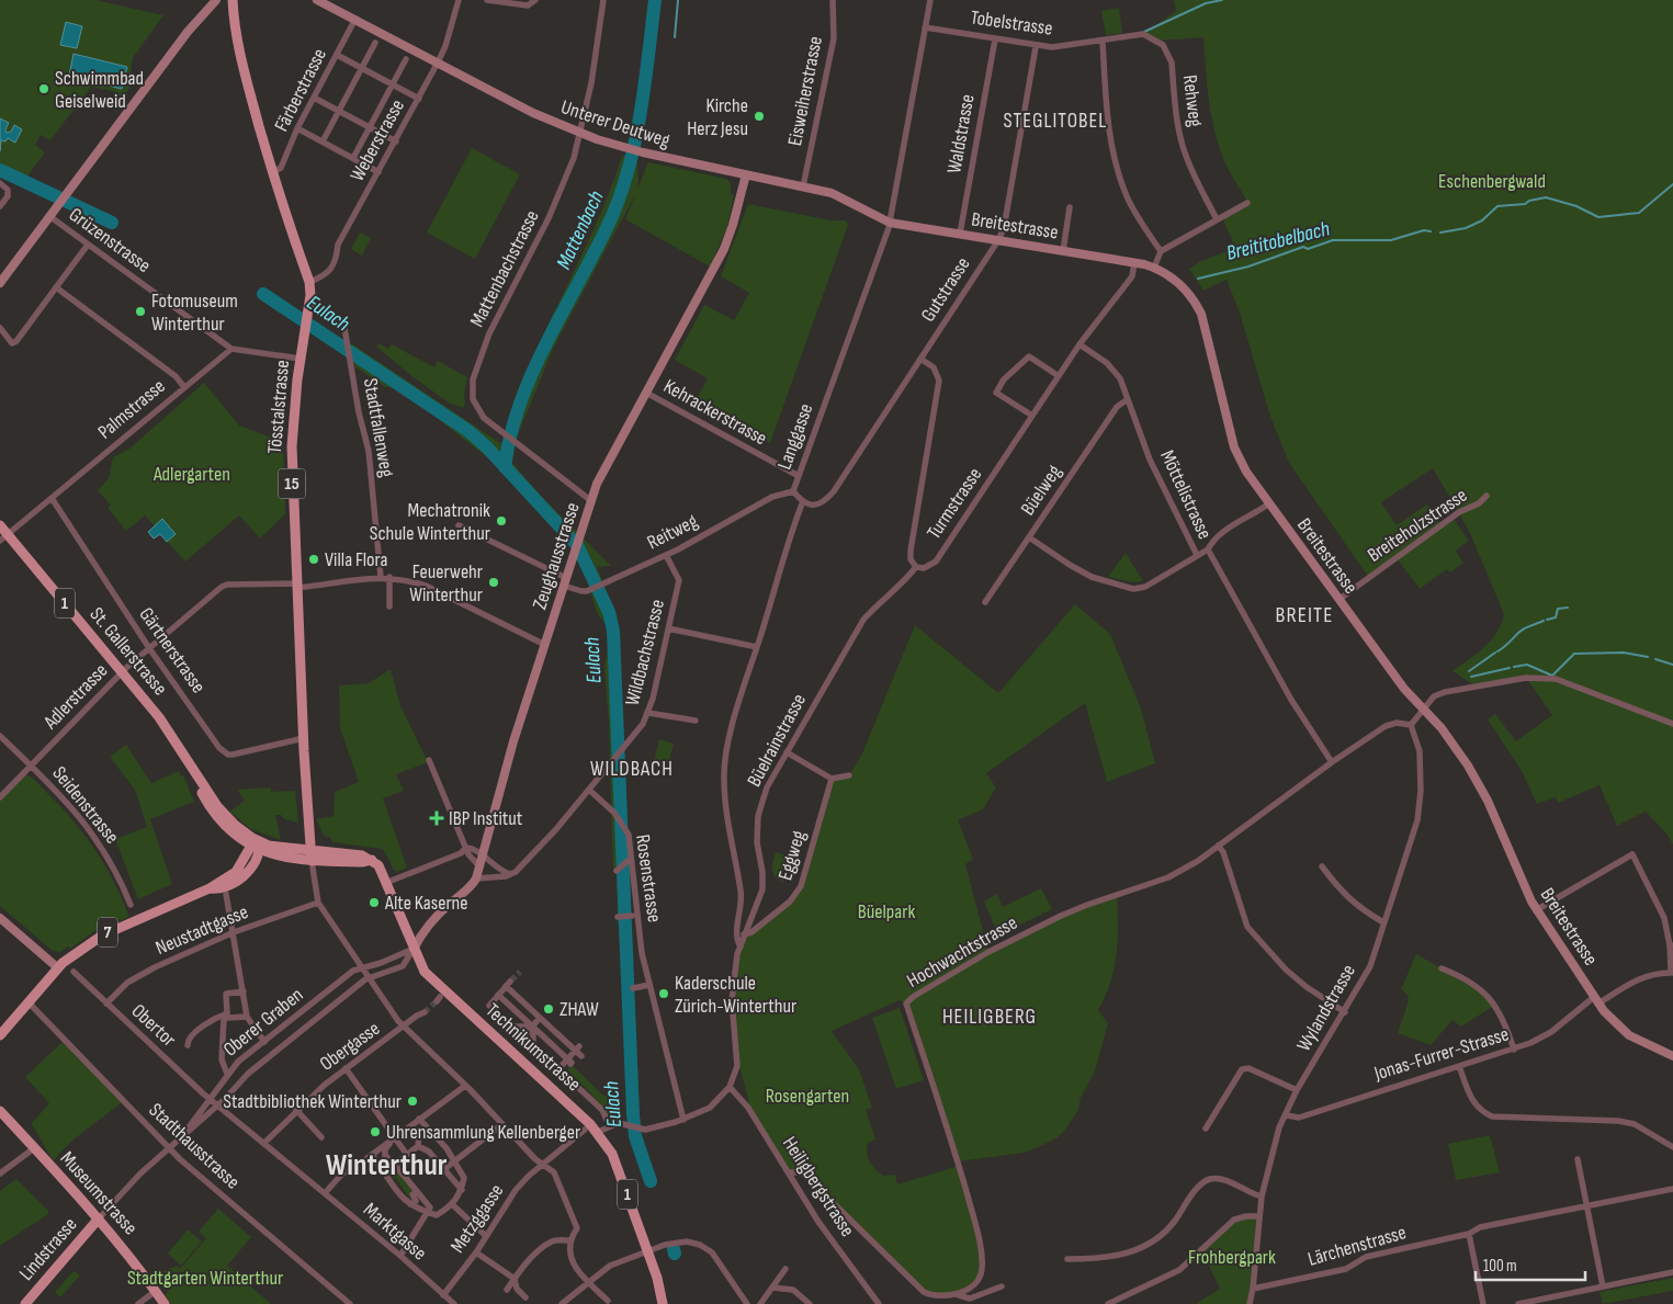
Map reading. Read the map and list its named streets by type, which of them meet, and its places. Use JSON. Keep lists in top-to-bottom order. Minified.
{"streets":{"main road":["Unterer Deutweg","Breitestrasse","Tösstalstrasse","15","Zeughausstrasse","1","St. Gallerstrasse","7","Technikumstrasse","Museumstrasse","Lindstrasse"],"street":["Tobelstrasse","Färberstrasse","Eisweiherstrasse","Rehweg","Waldstrasse","Weberstrasse","Grüzenstrasse","Mattenbachstrasse","Gutstrasse","Palmstrasse","Kehrackerstrasse","Stadtfallenweg","Langgasse","Büelweg","Möttelistrasse","Turmstrasse","Breiteholzstrasse","Reitweg","Gärtnerstrasse","Wildbachstrasse","Adlerstrasse","Büelrainstrasse","Seidenstrasse","Eggweg","Rosenstrasse","Neustadtgasse","Hochwachtstrasse","Wylandstrasse","Oberer Graben","Obertor","Obergasse","Jonas-Furrer-Strasse","Stadthausstrasse","Heiligbergstrasse","Metzggasse","Marktgasse","Lärchenstrasse"]},"crossings":[["Tobelstrasse","Rehweg"],["Tobelstrasse","Waldstrasse"],["Tobelstrasse","Gutstrasse"],["Tobelstrasse","Langgasse"],["Färberstrasse","Unterer Deutweg"],["Färberstrasse","Tösstalstrasse"],["Eisweiherstrasse","Unterer Deutweg"],["Unterer Deutweg","Weberstrasse"],["Unterer Deutweg","Breitestrasse"],["Unterer Deutweg","Mattenbachstrasse"],["Unterer Deutweg","Langgasse"],["Unterer Deutweg","Zeughausstrasse"],["Waldstrasse","Breitestrasse"],["Weberstrasse","Tösstalstrasse"],["Breitestrasse","Gutstrasse"],["Breitestrasse","Langgasse"],["Breitestrasse","Turmstrasse"],["Breitestrasse","Breiteholzstrasse"],["Breitestrasse","Jonas-Furrer-Strasse"],["Grüzenstrasse","Palmstrasse"],["Mattenbachstrasse","Zeughausstrasse"],["Gutstrasse","Langgasse"],["Gutstrasse","Turmstrasse"],["Tösstalstrasse","Stadtfallenweg"],["Tösstalstrasse","1"],["Tösstalstrasse","Gärtnerstrasse"],["Tösstalstrasse","Adlerstrasse"],["Tösstalstrasse","Neustadtgasse"],["Tösstalstrasse","Oberer Graben"],["Tösstalstrasse","Obergasse"],["Tösstalstrasse","Technikumstrasse"],["Tösstalstrasse","Metzggasse"],["Palmstrasse","Gärtnerstrasse"],["Palmstrasse","St. Gallerstrasse"],["Kehrackerstrasse","Langgasse"],["Kehrackerstrasse","Zeughausstrasse"],["Stadtfallenweg","Adlerstrasse"],["Langgasse","Reitweg"],["Büelweg","Möttelistrasse"],["Möttelistrasse","Turmstrasse"],["Möttelistrasse","Hochwachtstrasse"],["Turmstrasse","Büelrainstrasse"],["Reitweg","Zeughausstrasse"],["Reitweg","Wildbachstrasse"],["Zeughausstrasse","Adlerstrasse"],["Zeughausstrasse","Oberer Graben"],["Zeughausstrasse","Technikumstrasse"],["1","St. Gallerstrasse"],["1","7"],["1","Technikumstrasse"],["Gärtnerstrasse","Adlerstrasse"],["St. Gallerstrasse","Adlerstrasse"],["St. Gallerstrasse","7"],["Wildbachstrasse","Rosenstrasse"],["Adlerstrasse","Seidenstrasse"],["Büelrainstrasse","Eggweg"],["Büelrainstrasse","Heiligbergstrasse"],["Neustadtgasse","Obertor"],["7","Stadthausstrasse"],["Hochwachtstrasse","Wylandstrasse"],["Wylandstrasse","Jonas-Furrer-Strasse"],["Wylandstrasse","Lärchenstrasse"],["Oberer Graben","Obertor"],["Oberer Graben","Technikumstrasse"],["Oberer Graben","Marktgasse"],["Oberer Graben","Lindstrasse"],["Obertor","Marktgasse"],["Obergasse","Marktgasse"],["Stadthausstrasse","Lindstrasse"],["Museumstrasse","Lindstrasse"],["Metzggasse","Marktgasse"]],"districts":["STEGLITOBEL","BREITE","WILDBACH","HEILIGBERG","Winterthur"],"water":["Mattenbach","Breititobelbach","Eulach"],"parks":["Eschenbergwald","Adlergarten","Büelpark","Rosengarten","Frohbergpark","Stadtgarten Winterthur"],"places":{"other":["Schwimmbad Geiselweid","Kirche Herz Jesu","Fotomuseum Winterthur","Mechatronik Schule Winterthur","Villa Flora","Feuerwehr Winterthur","Alte Kaserne","Kaderschule Zürich-Winterthur","ZHAW","Stadtbibliothek Winterthur","Uhrensammlung Kellenberger"],"health":["IBP Institut"]},"scale_bar":"100 m"}
